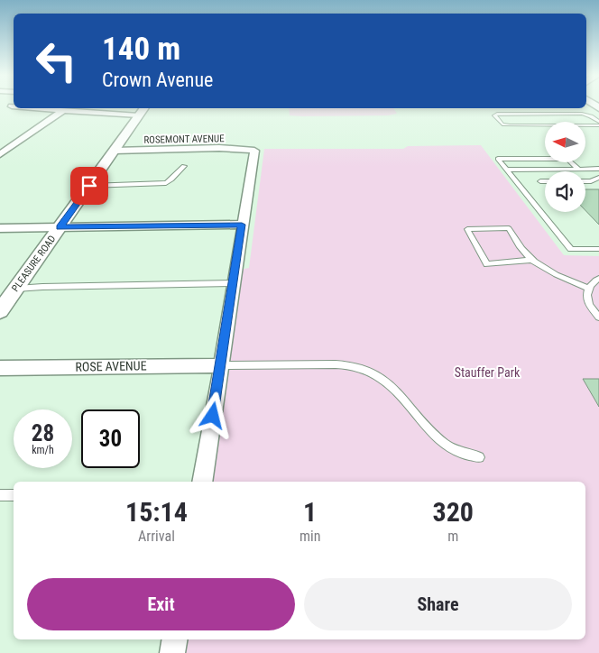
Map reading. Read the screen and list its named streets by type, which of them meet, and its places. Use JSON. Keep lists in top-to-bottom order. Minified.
{"streets":{"street":["ROSEMONT AVENUE","PLEASURE ROAD","ROSE AVENUE"]},"crossings":[["ROSEMONT AVENUE","PLEASURE ROAD"]],"parks":["Stauffer Park"],"north":"left","page":{"turn":["140 m","Crown Avenue"],"speed":"28 km/h","limit":"30","eta":["15:14","Arrival","1","min","320","m"],"buttons":["Exit","Share"]}}
